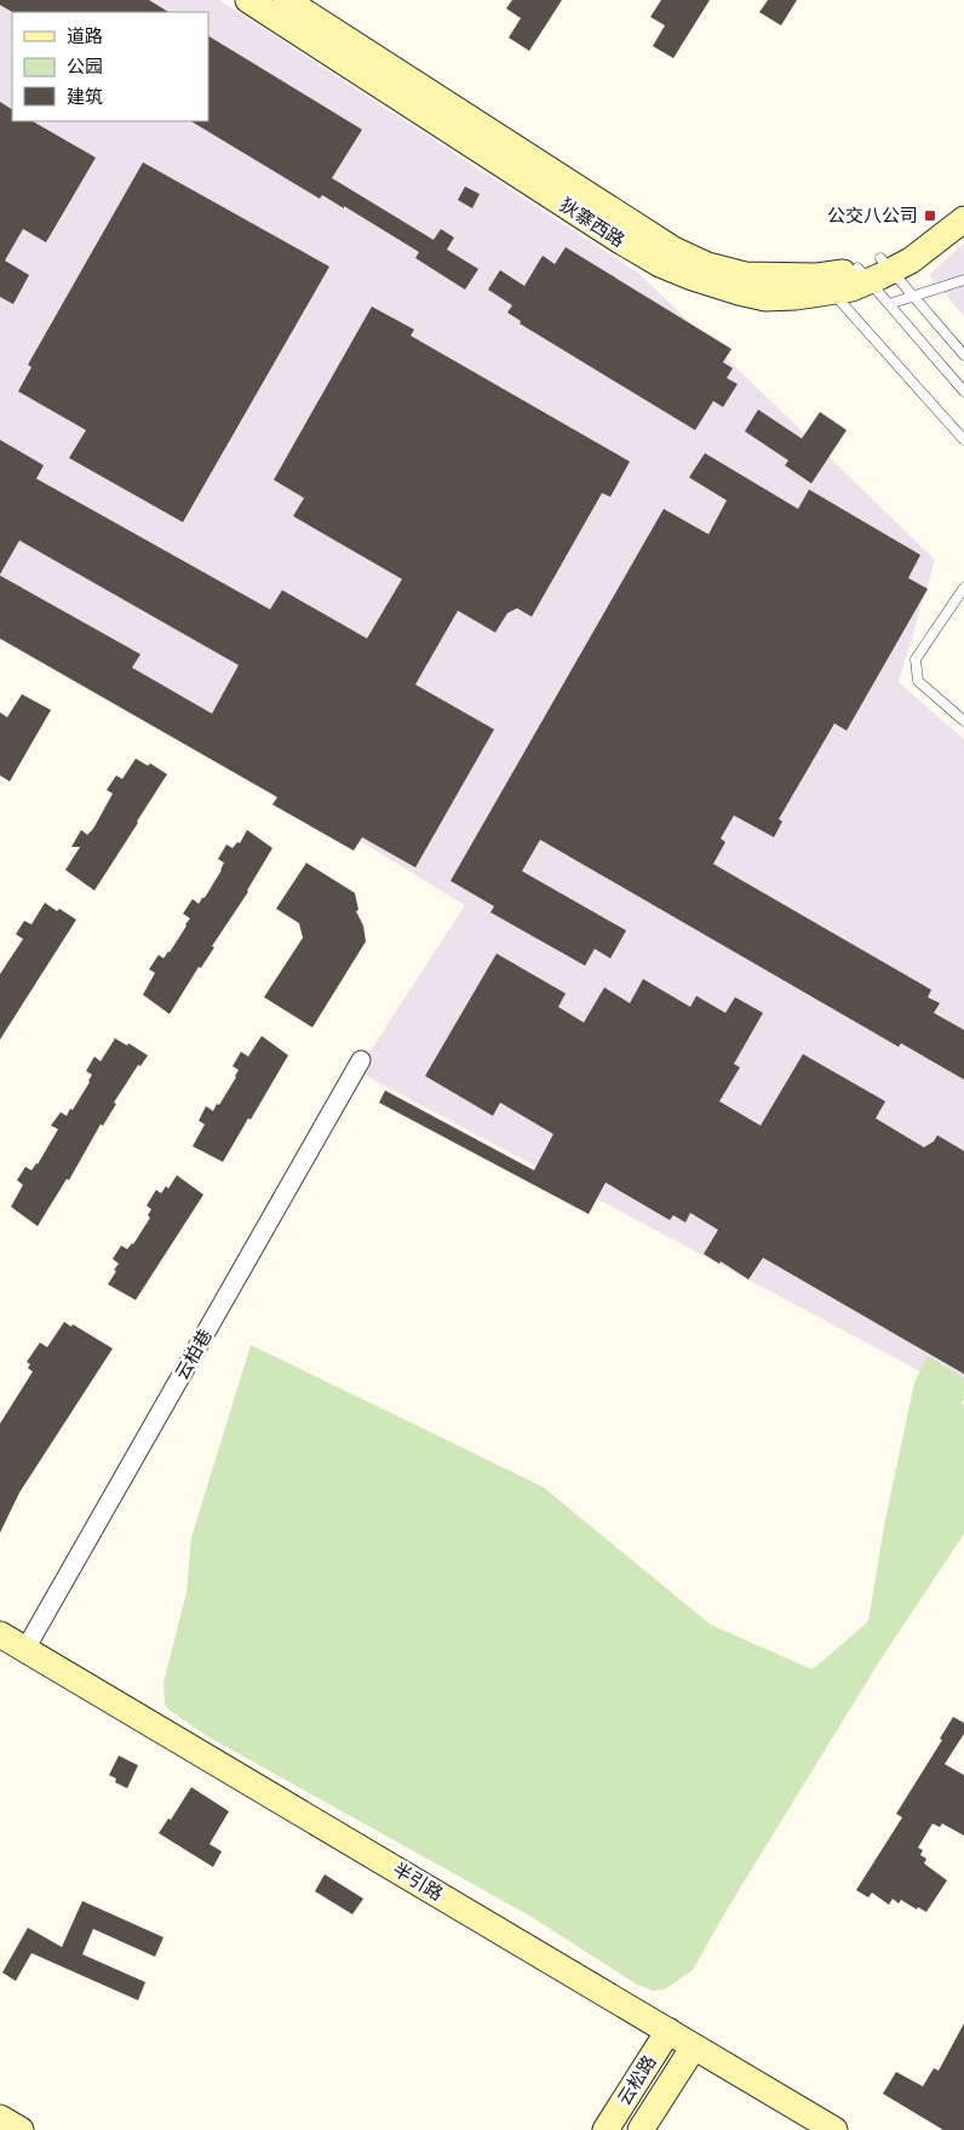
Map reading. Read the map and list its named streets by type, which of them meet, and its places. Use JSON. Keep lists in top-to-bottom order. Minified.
{"streets":{"main road":["狄寨西路","半引路","云松路"],"street":["云柏巷"]},"crossings":[["云柏巷","半引路"],["半引路","云松路"]],"places":{"transit":["公交八公司"]},"legend":["道路","公园","建筑"]}
